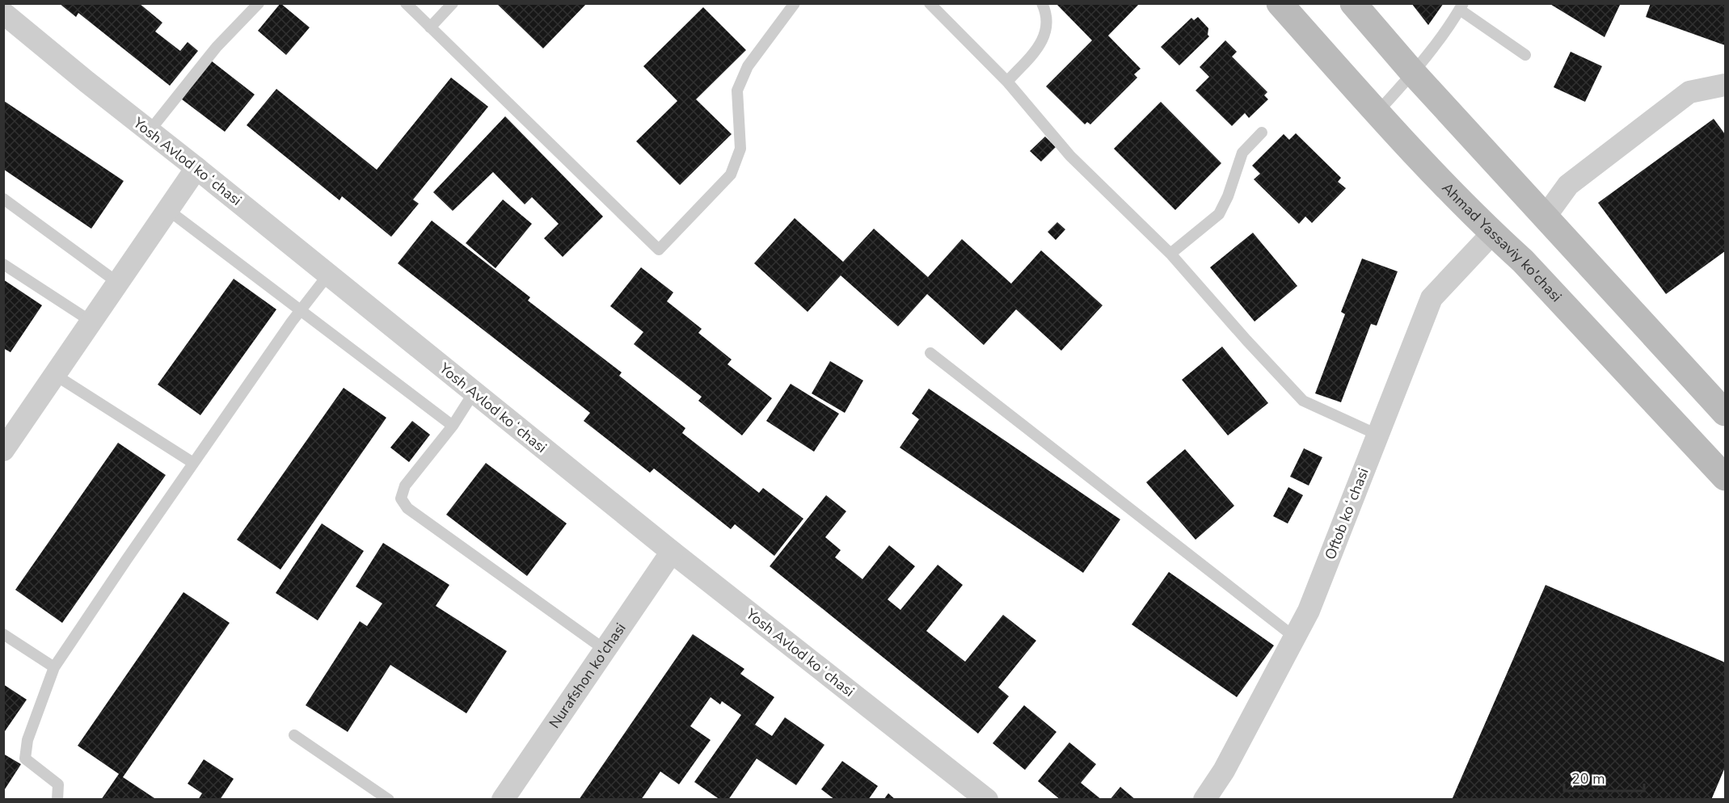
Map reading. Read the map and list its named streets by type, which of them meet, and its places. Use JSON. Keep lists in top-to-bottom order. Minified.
{"streets":{"main road":["Ahmad Yassaviy ko'chasi"],"street":["Yosh Avlod koʻchasi","Oftob koʻchasi","Nurafshon ko'chasi"]},"crossings":[["Yosh Avlod koʻchasi","Nurafshon ko'chasi"],["Ahmad Yassaviy ko'chasi","Oftob koʻchasi"]],"scale_bar":"20 m"}
